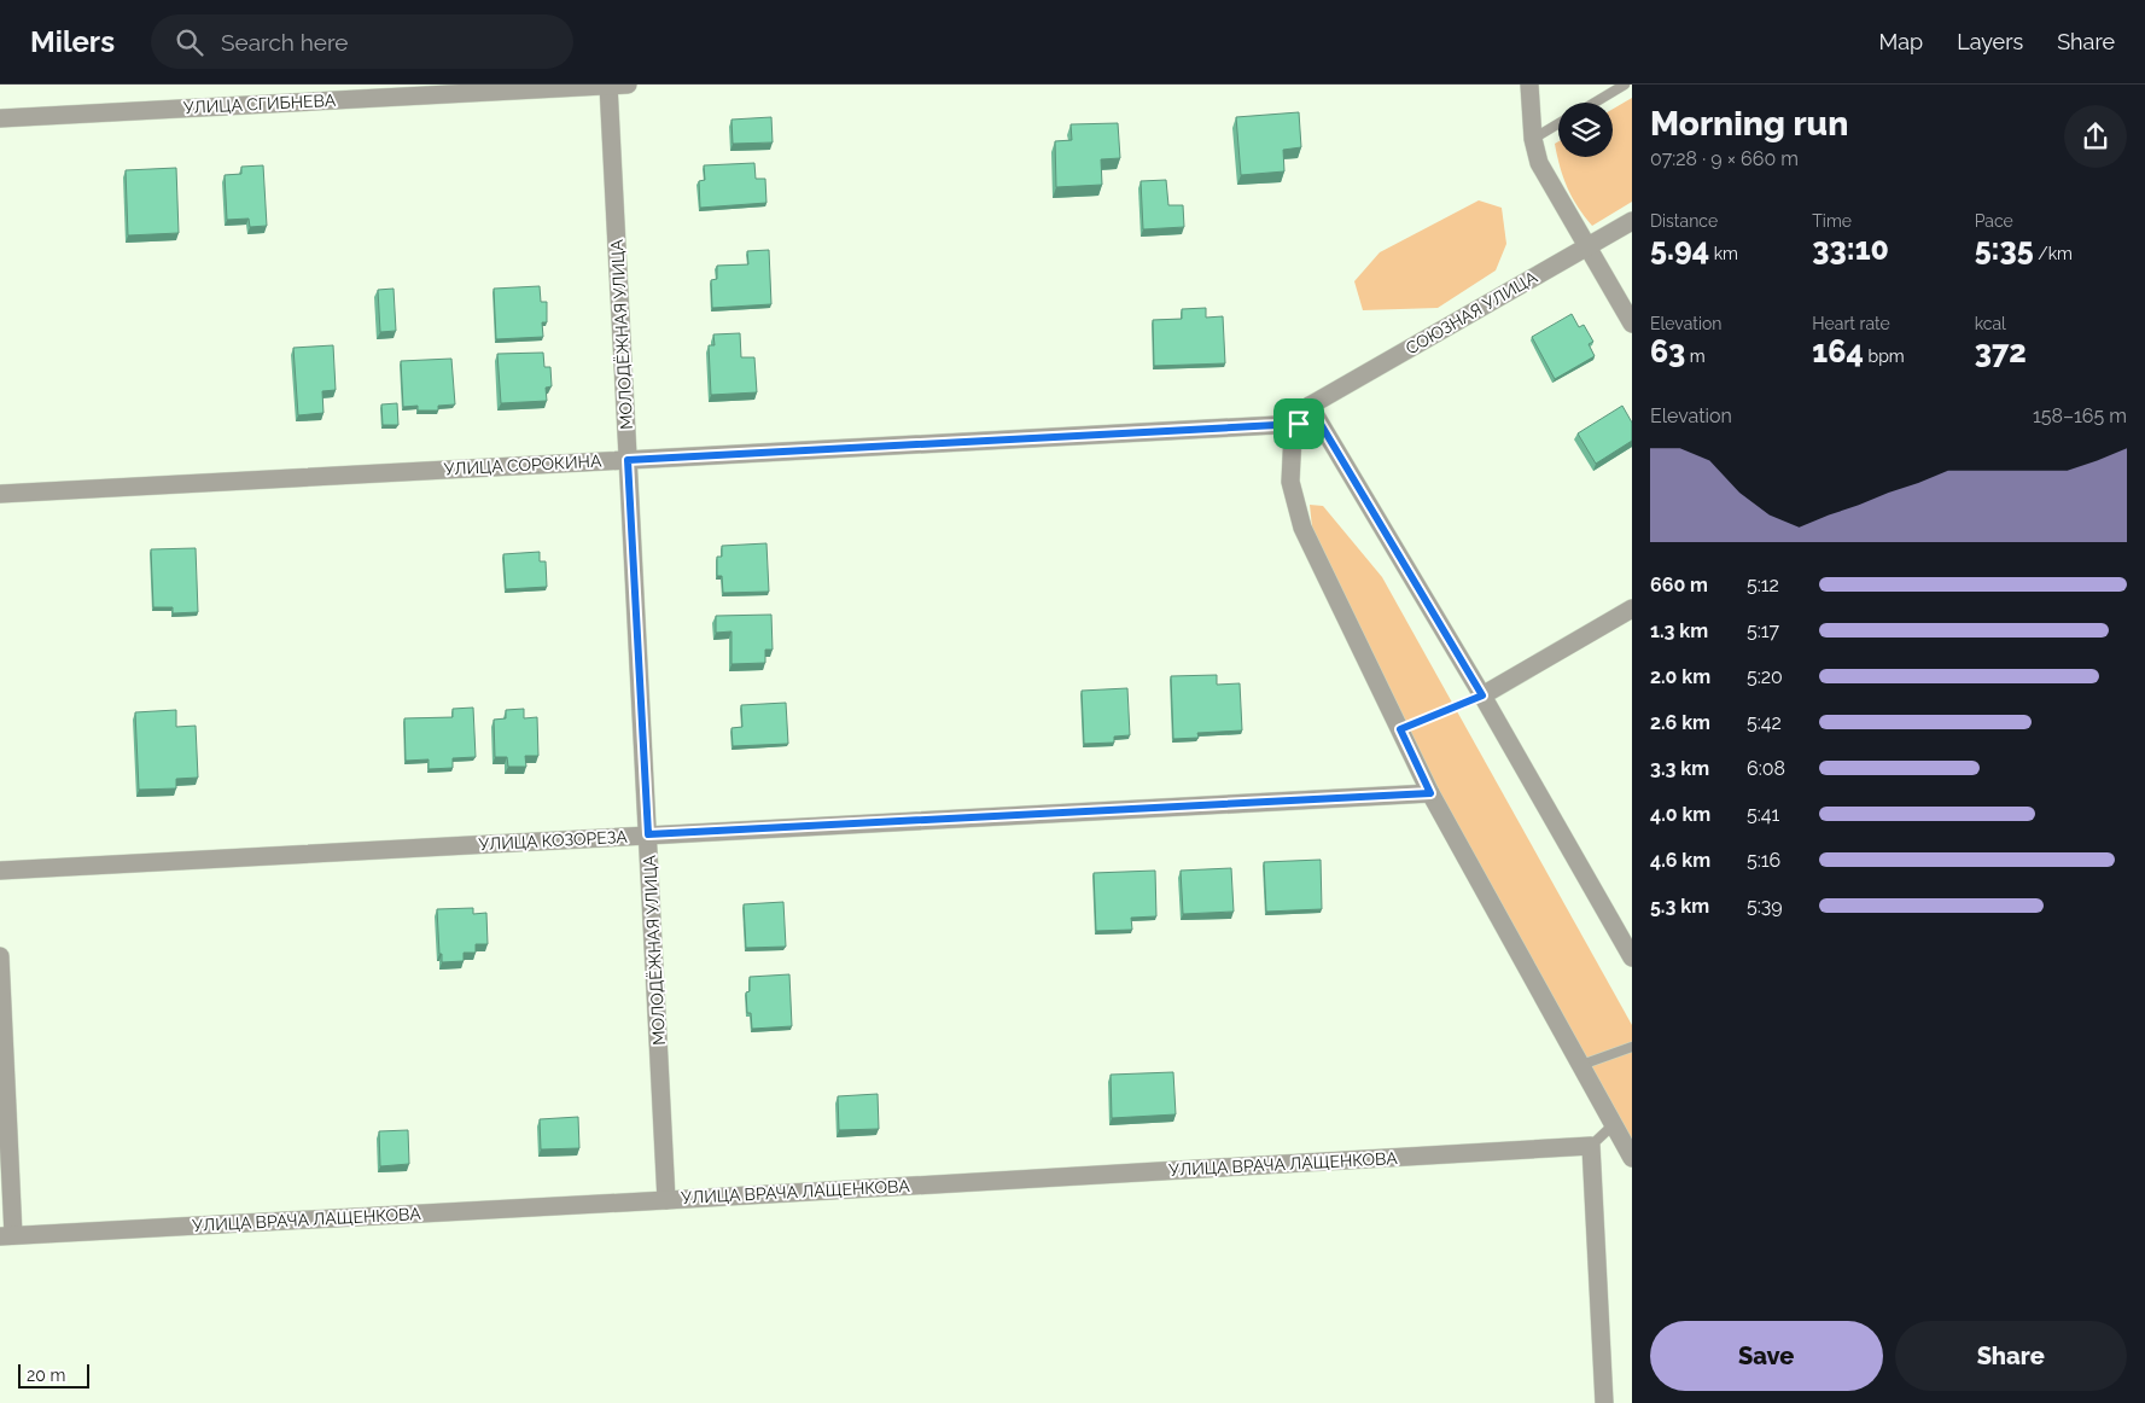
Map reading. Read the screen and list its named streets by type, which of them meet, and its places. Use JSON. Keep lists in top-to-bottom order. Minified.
{"streets":{"street":["УЛИЦА СГИБНЕВА","СОЮЗНАЯ УЛИЦА","МОЛОДЁЖНАЯ УЛИЦА","УЛИЦА СОРОКИНА","УЛИЦА КОЗОРЕЗА","УЛИЦА ВРАЧА ЛАЩЕНКОВА"]},"crossings":[["УЛИЦА СГИБНЕВА","МОЛОДЁЖНАЯ УЛИЦА"],["МОЛОДЁЖНАЯ УЛИЦА","УЛИЦА СОРОКИНА"],["МОЛОДЁЖНАЯ УЛИЦА","УЛИЦА КОЗОРЕЗА"],["МОЛОДЁЖНАЯ УЛИЦА","УЛИЦА ВРАЧА ЛАЩЕНКОВА"]],"scale_bar":"20 m","page":{"header":"Milers","search":"Search here","nav":["Map","Layers","Share"],"heading":["Morning run","07:28 · 9 × 660 m"],"stats":[["Distance","5.94 km"],["Time","33:10"],["Pace","5:35 /km"],["Elevation","63 m"],["Heart rate","164 bpm"],["kcal","372"]],"chart":["Elevation","158–165 m"],"list":[{"name":"660 m","note":"5:12"},{"name":"1.3 km","note":"5:17"},{"name":"2.0 km","note":"5:20"},{"name":"2.6 km","note":"5:42"},{"name":"3.3 km","note":"6:08"},{"name":"4.0 km","note":"5:41"},{"name":"4.6 km","note":"5:16"},{"name":"5.3 km","note":"5:39"}],"buttons":["Save","Share"],"scale":"20 m"}}
